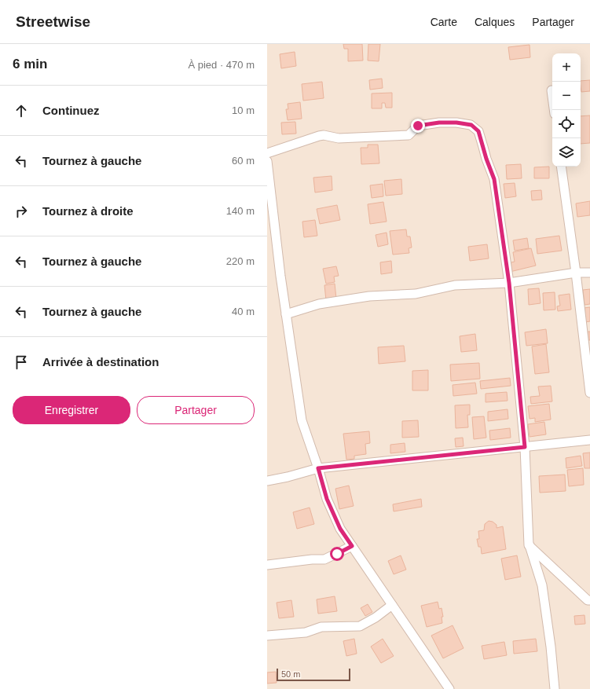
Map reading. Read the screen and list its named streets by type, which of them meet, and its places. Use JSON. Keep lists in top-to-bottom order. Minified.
{"scale_bar":"50 m","page":{"header":"Streetwise","nav":["Carte","Calques","Partager"],"heading":["6 min","À pied · 470 m"],"map_buttons":["+","−"],"list":[["Continuez","10 m"],["Tournez à gauche","60 m"],["Tournez à droite","140 m"],["Tournez à gauche","220 m"],["Tournez à gauche","40 m"],"Arrivée à destination"],"buttons":["Enregistrer","Partager"],"scale":"50 m"}}
